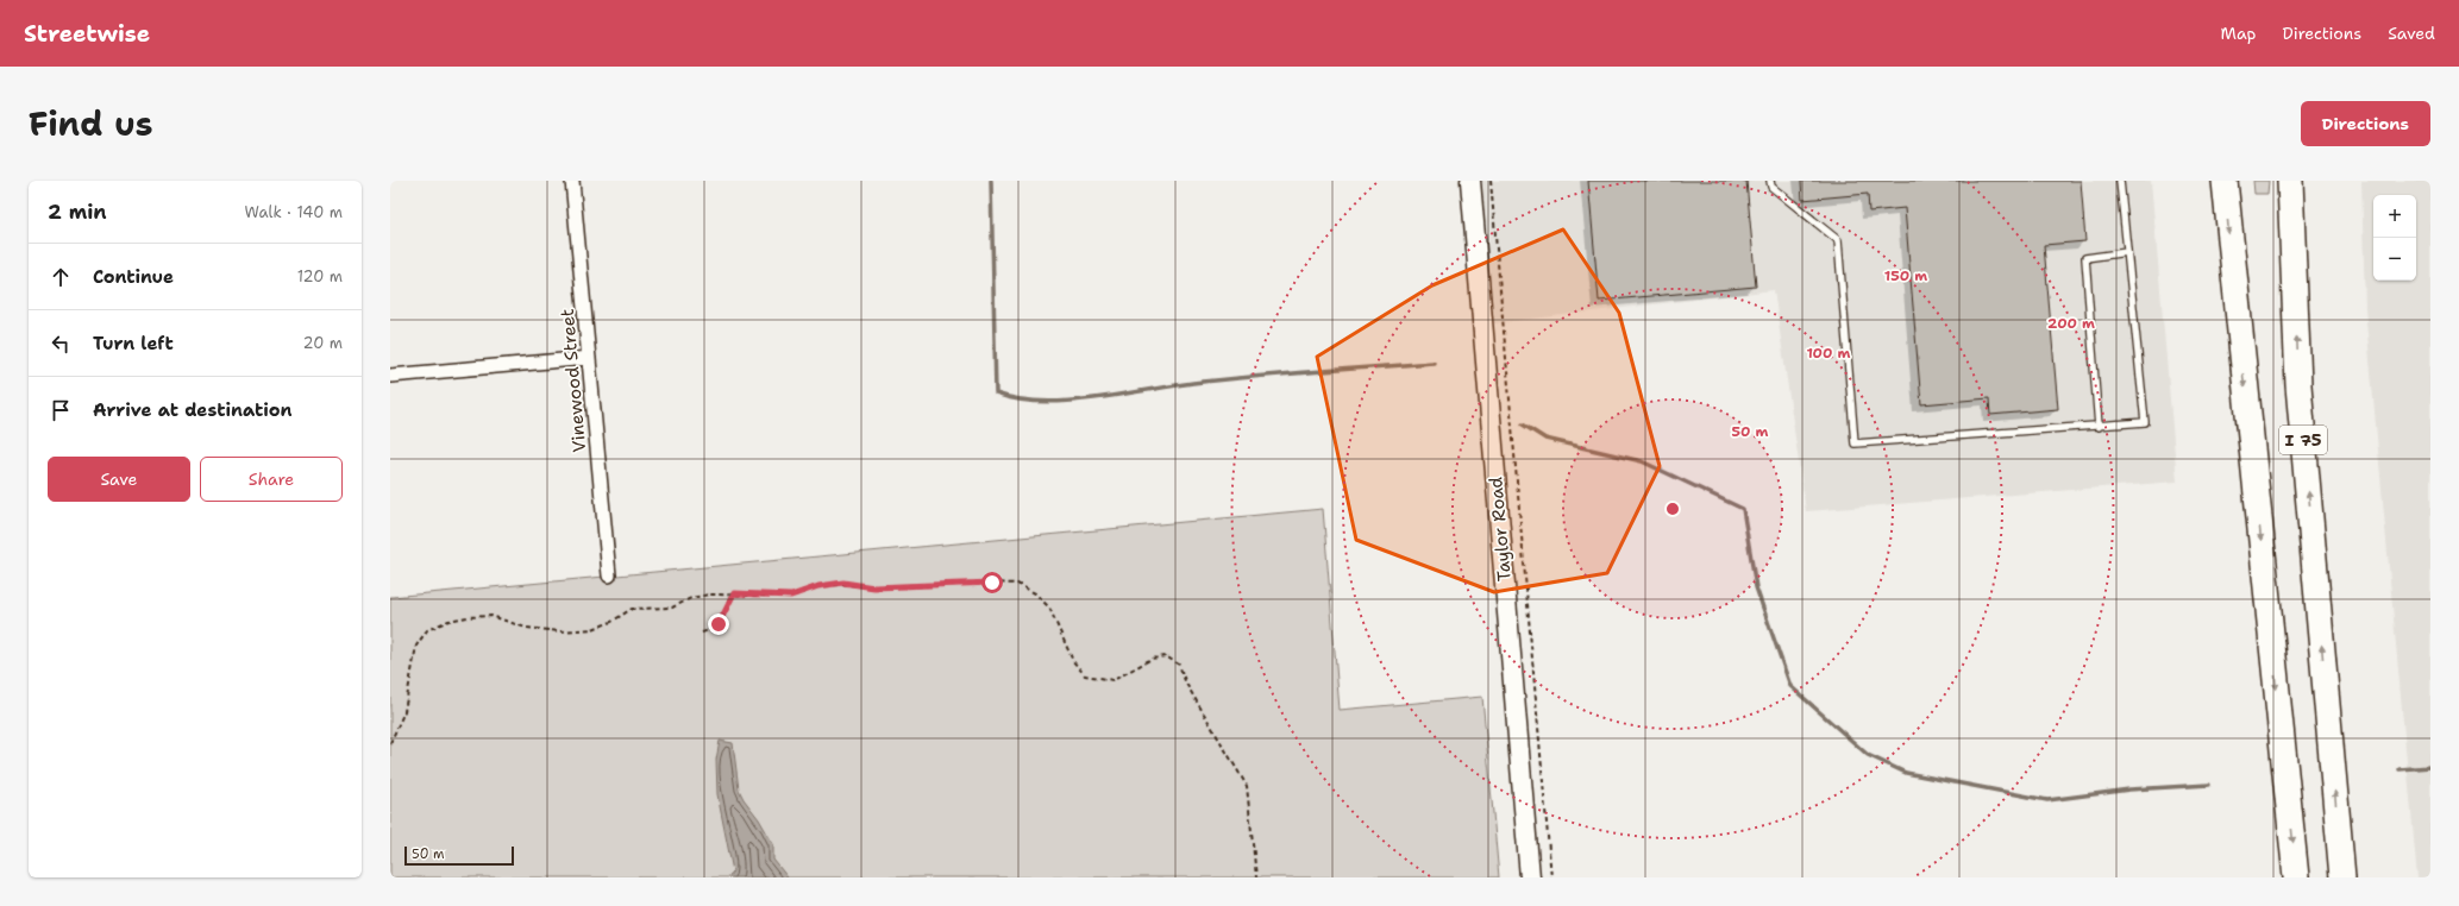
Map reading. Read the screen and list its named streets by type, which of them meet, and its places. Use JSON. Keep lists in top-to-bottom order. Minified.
{"streets":{"highway":["I 75"],"street":["Vinewood Street","Taylor Road"]},"scale_bar":"50 m","page":{"header":"Streetwise","nav":["Map","Directions","Saved"],"title":"Find us","buttons":["Directions",["Save","Share"]],"heading":["2 min","Walk · 140 m"],"map_buttons":["+","−"],"list":[["Continue","120 m"],["Turn left","20 m"],"Arrive at destination"],"scale":"50 m"},"rings":["150 m","200 m","100 m","50 m"]}
